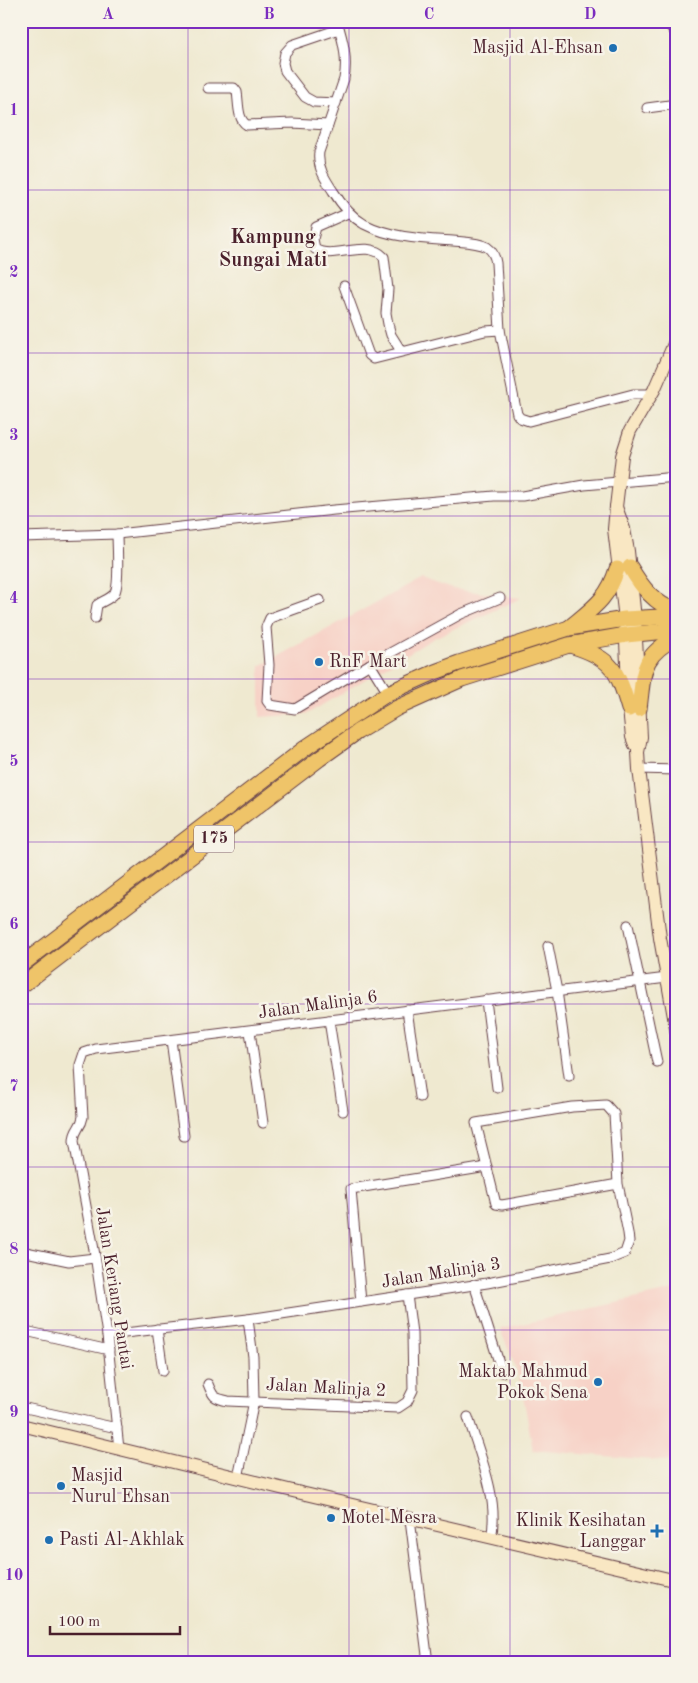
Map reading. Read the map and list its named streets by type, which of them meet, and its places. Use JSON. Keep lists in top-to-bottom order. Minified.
{"streets":{"highway":["175"],"street":["Jalan Malinja 6","Jalan Malinja 3","Jalan Keriang Pantai","Jalan Malinja 2"]},"crossings":[["Jalan Malinja 6","Jalan Keriang Pantai"],["Jalan Malinja 3","Jalan Keriang Pantai"],["Jalan Malinja 3","Jalan Malinja 2"]],"districts":["Kampung Sungai Mati"],"places":{"other":["Masjid Al-Ehsan","RnF Mart","Maktab Mahmud Pokok Sena","Masjid Nurul Ehsan","Motel Mesra","Pasti Al-Akhlak"],"health":["Klinik Kesihatan Langgar"]},"scale_bar":"100 m","grid":{"columns":["A","B","C","D"],"rows":["1","2","3","4","5","6","7","8","9","10"]}}
